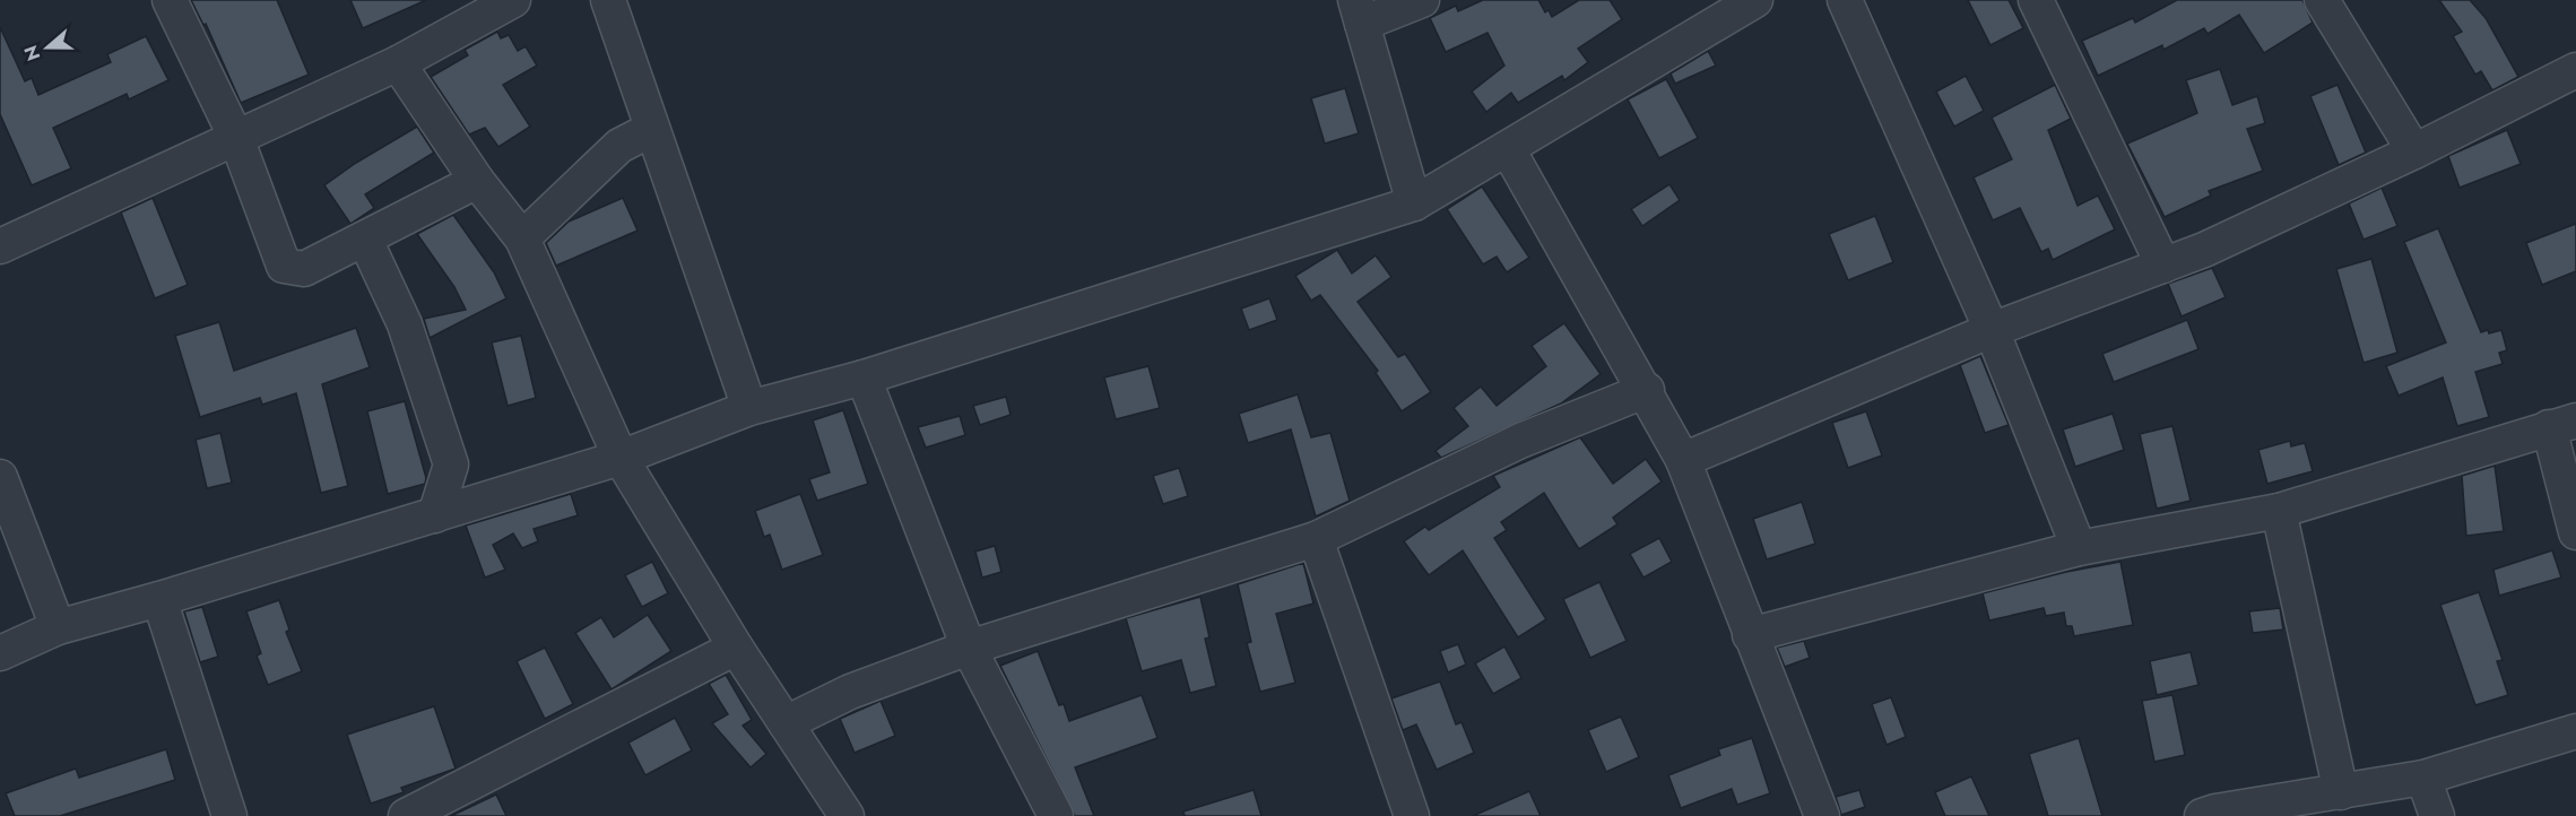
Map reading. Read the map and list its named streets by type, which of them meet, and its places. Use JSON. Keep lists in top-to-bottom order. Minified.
{"north":"left"}
